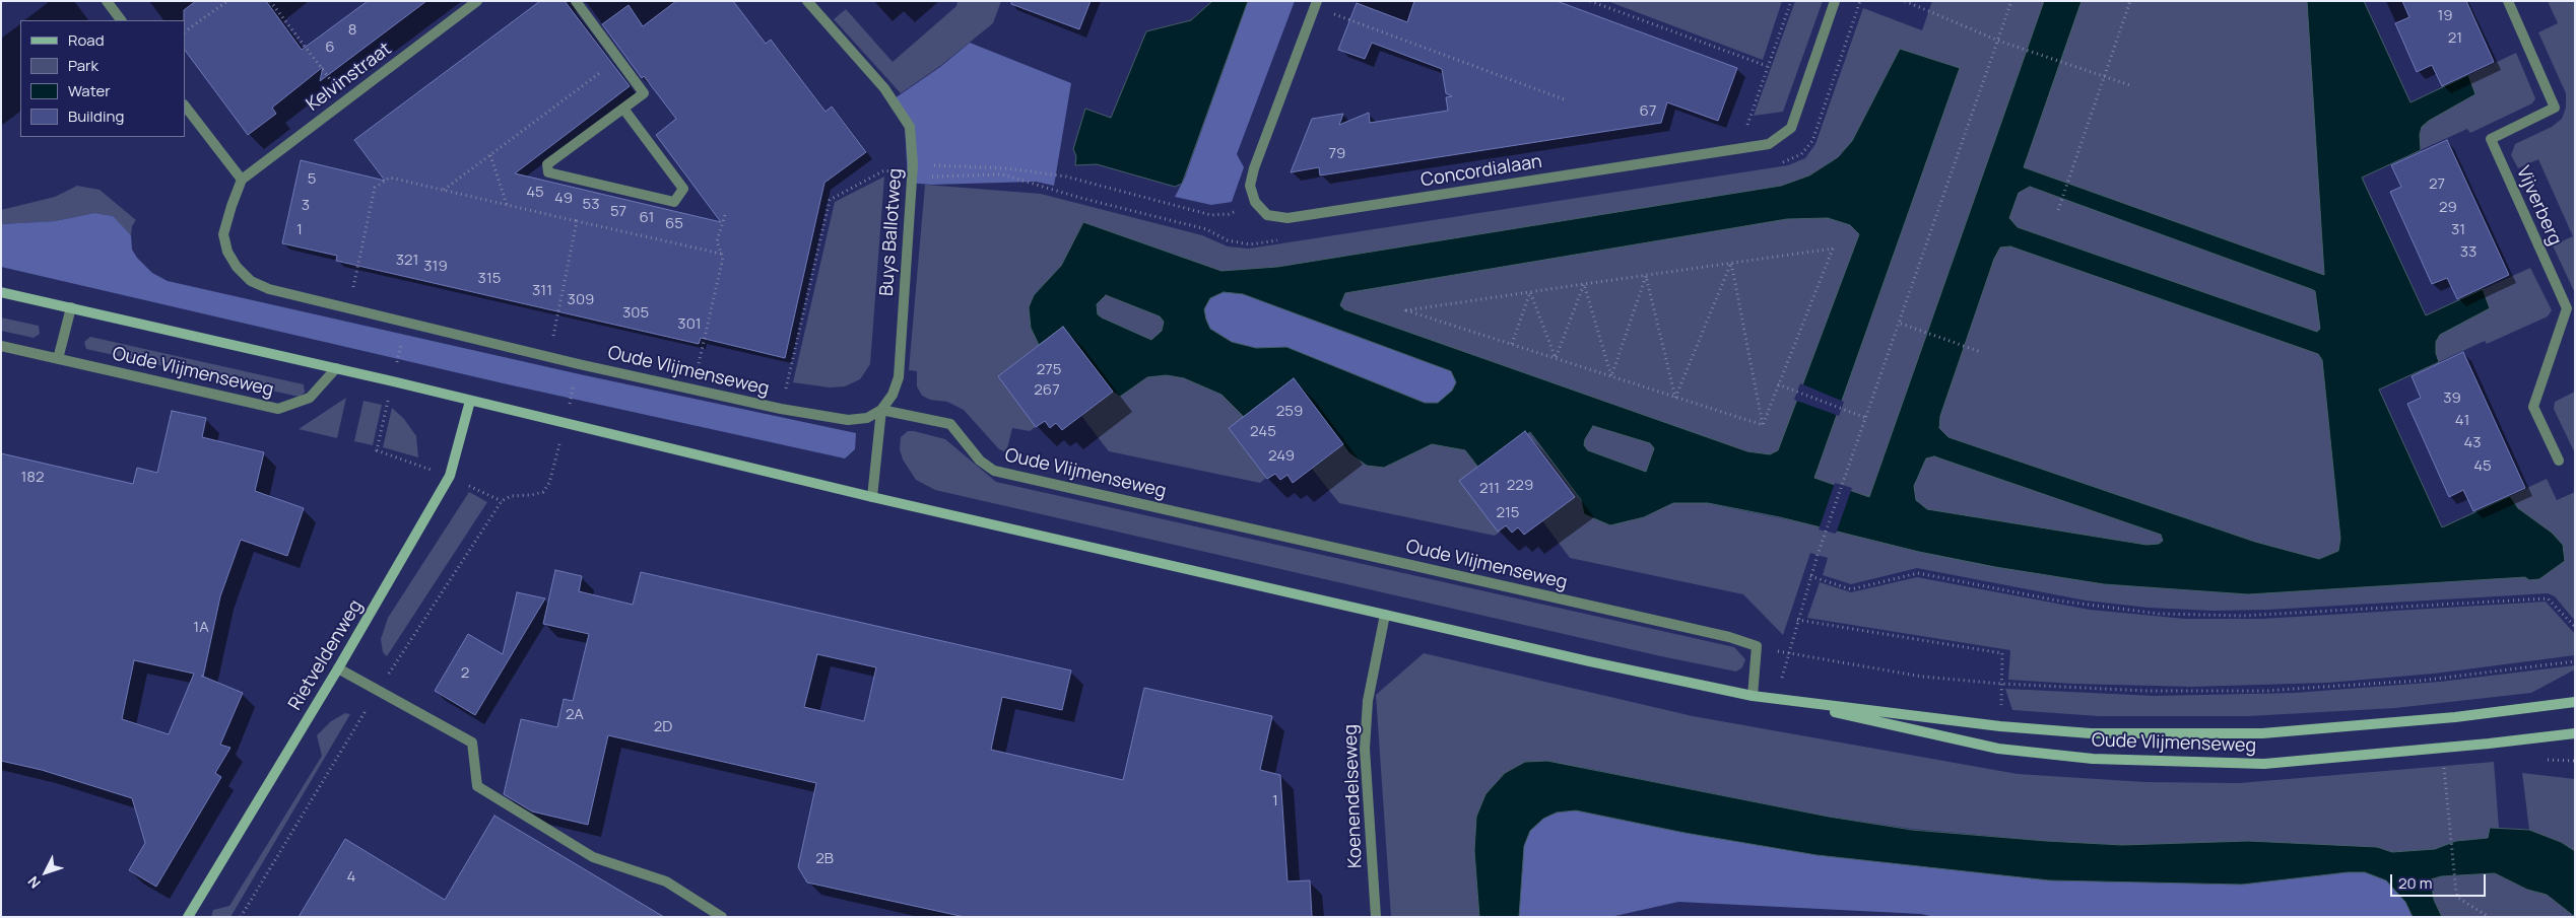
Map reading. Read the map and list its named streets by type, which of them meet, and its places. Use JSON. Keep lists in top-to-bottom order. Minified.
{"streets":{"street":["Kelvinstraat","Concordialaan","Vijverberg","Buys Ballotweg","Oude Vlijmenseweg","Rietveldenweg","Koenendelseweg"]},"crossings":[["Kelvinstraat","Oude Vlijmenseweg"],["Buys Ballotweg","Oude Vlijmenseweg"],["Oude Vlijmenseweg","Rietveldenweg"],["Oude Vlijmenseweg","Koenendelseweg"]],"house_numbers":["19","8","21","6","67","79","5","27","45","49","53","3","29","57","61","65","1","31","33","321","319","315","311","309","305","301","275","267","39","259","41","245","43","249","45","182","229","211","215","1A","2","2A","2D","1","2B","4"],"legend":["Road","Park","Water","Building"],"scale_bar":"20 m","north":"bottom left"}
